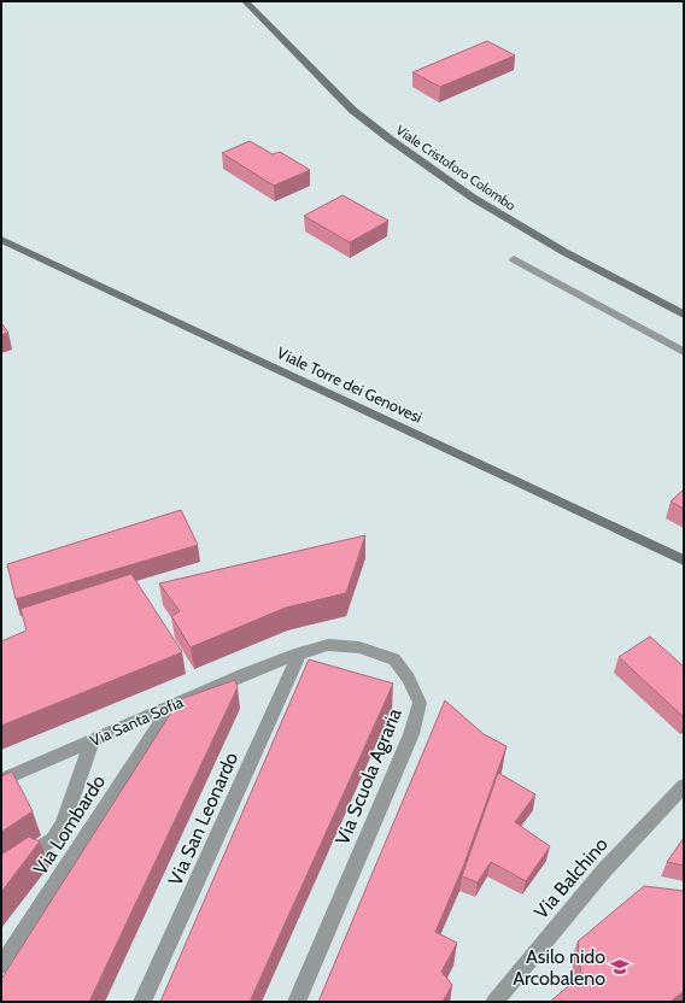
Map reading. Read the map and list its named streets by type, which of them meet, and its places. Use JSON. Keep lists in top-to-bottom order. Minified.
{"streets":{"main road":["Viale Cristoforo Colombo","Viale Torre dei Genovesi"],"street":["Via Santa Sofia","Via Scuola Agraria","Via San Leonardo","Via Lombardo","Via Balchino"]},"crossings":[["Via Santa Sofia","Via Scuola Agraria"],["Via Santa Sofia","Via San Leonardo"],["Via Santa Sofia","Via Lombardo"],["Via Scuola Agraria","Via San Leonardo"]],"places":{"school or university":["Asilo nido Arcobaleno"]}}
